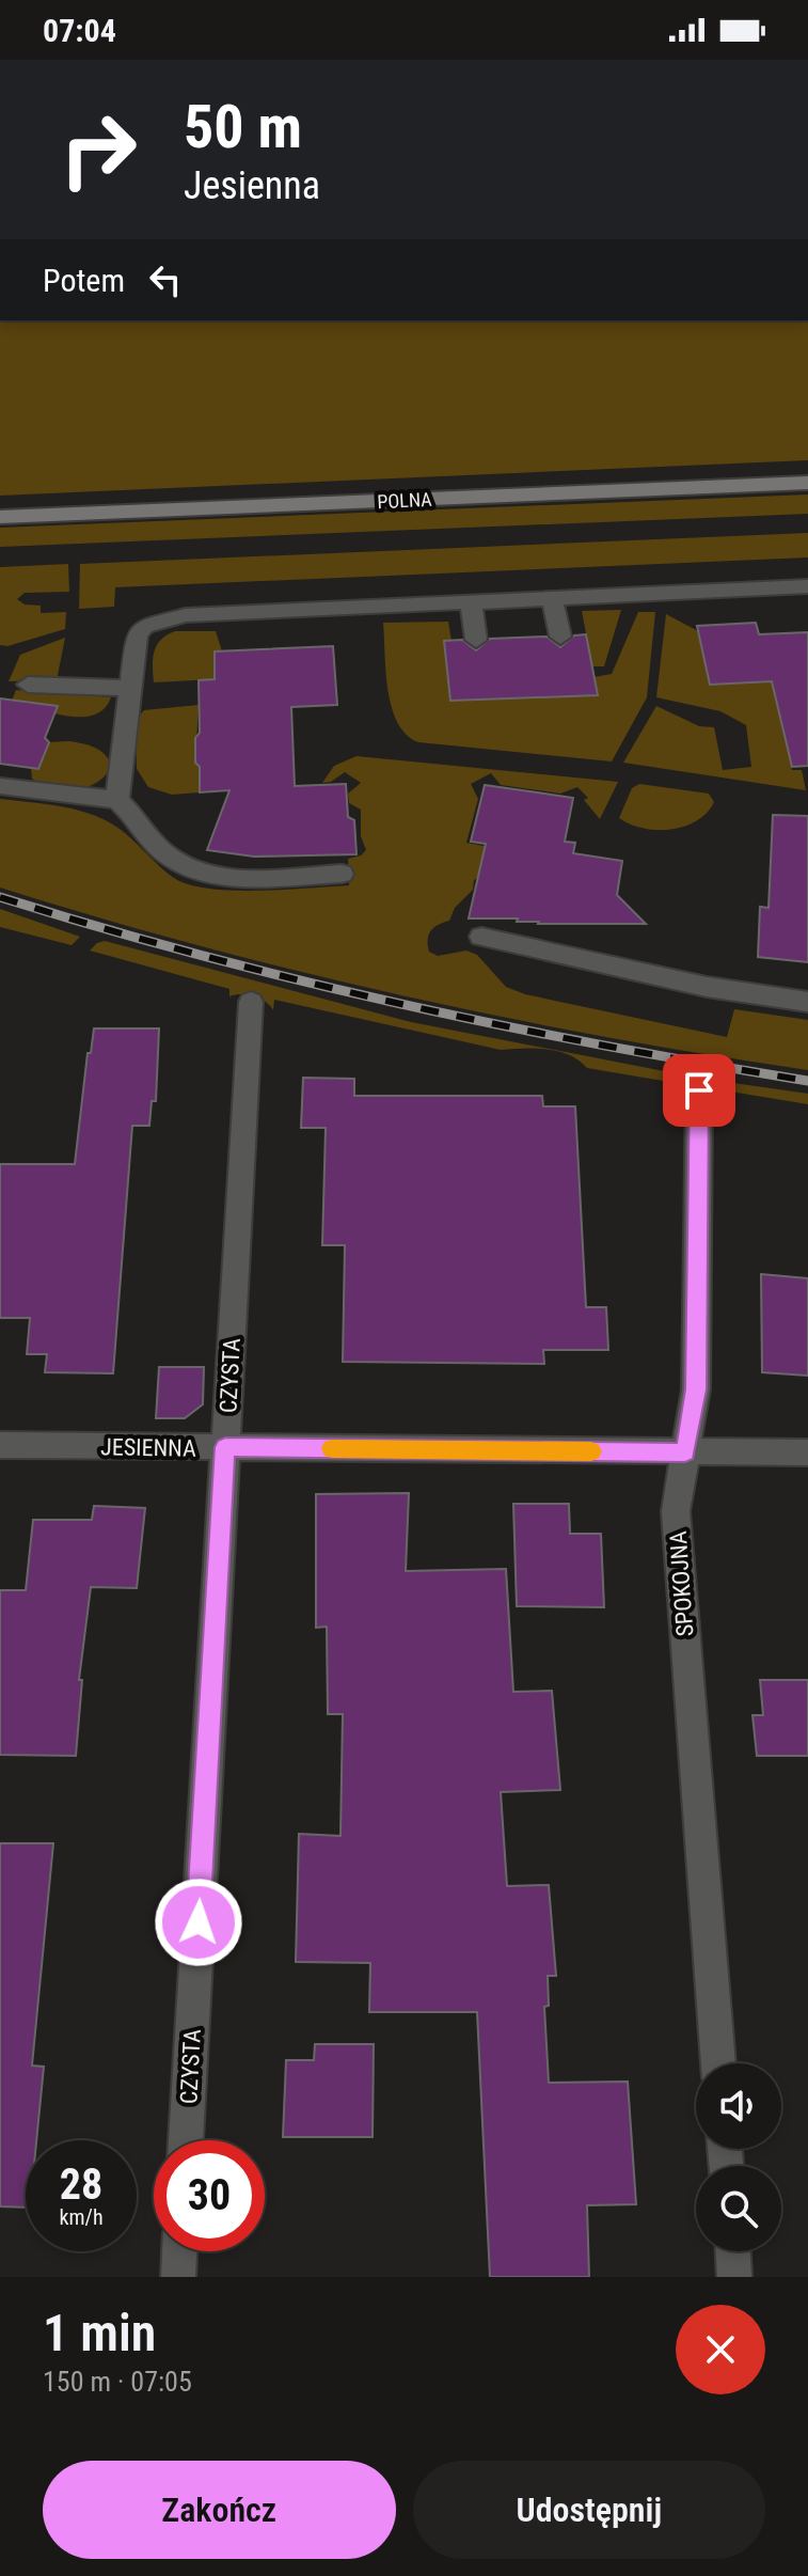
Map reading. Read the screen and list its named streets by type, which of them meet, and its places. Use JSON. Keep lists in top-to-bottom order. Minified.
{"streets":{"street":["POLNA","CZYSTA","JESIENNA","SPOKOJNA"]},"crossings":[["CZYSTA","JESIENNA"],["JESIENNA","SPOKOJNA"]],"page":{"status":"07:04","turn":["50 m","Jesienna"],"then":"Potem","speed":"28 km/h","limit":"30","heading":["1 min","150 m · 07:05"],"buttons":["Zakończ","Udostępnij"]}}
